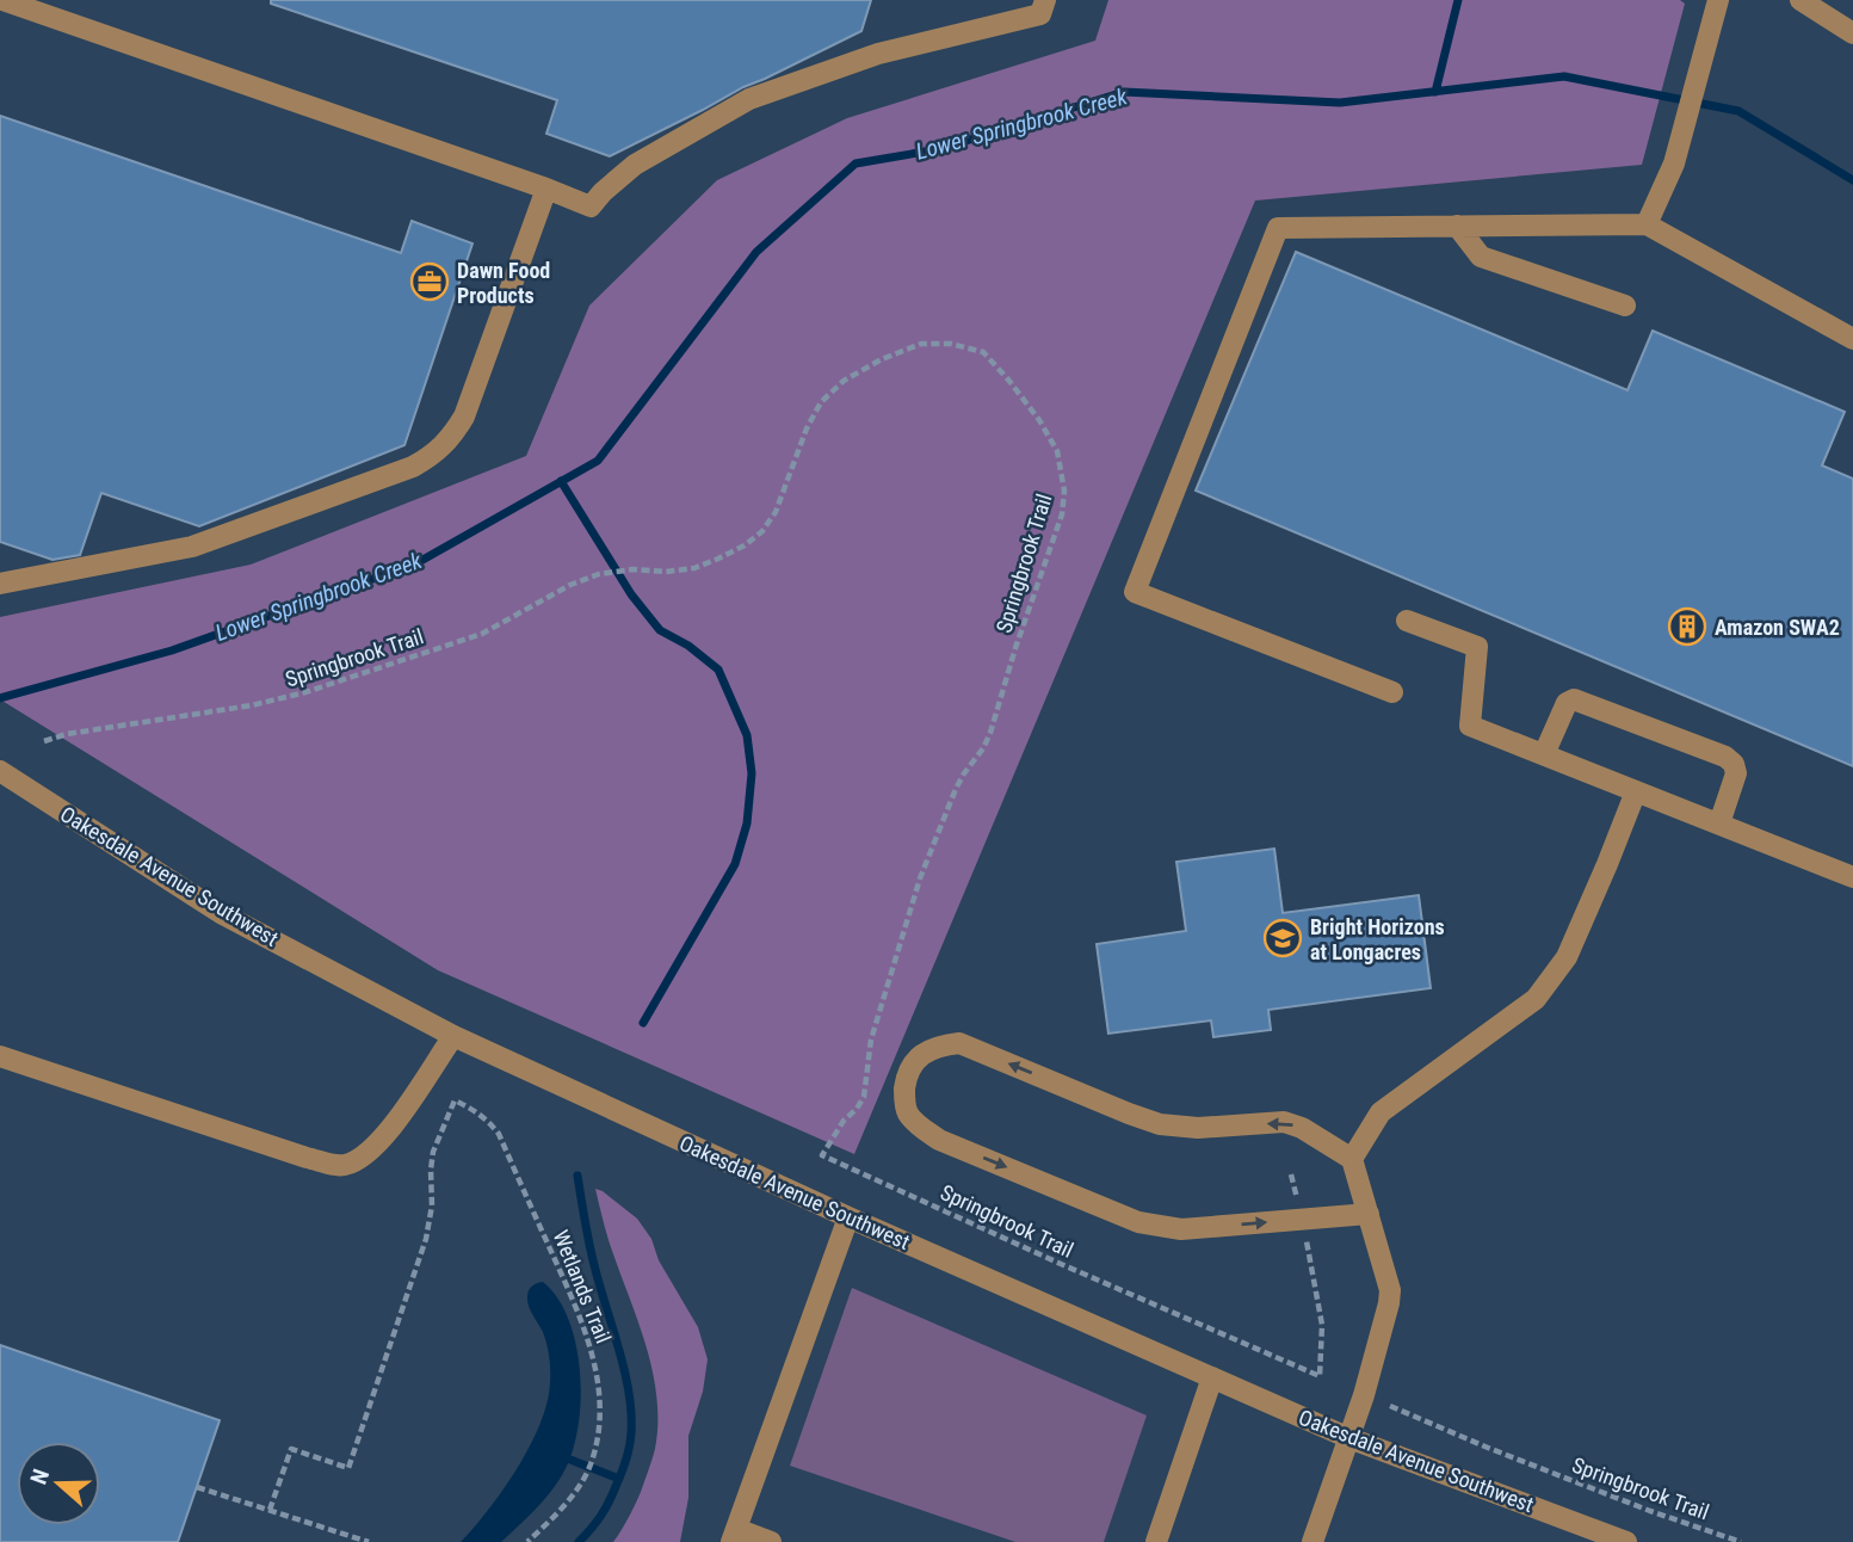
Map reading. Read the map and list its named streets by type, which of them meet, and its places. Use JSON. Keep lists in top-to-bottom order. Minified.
{"streets":{"street":["Oakesdale Avenue Southwest"],"path":["Springbrook Trail","Wetlands Trail"]},"water":["Lower Springbrook Creek"],"places":{"office":["Dawn Food Products"],"building":["Amazon SWA2"],"school or university":["Bright Horizons at Longacres"]},"north":"left"}
